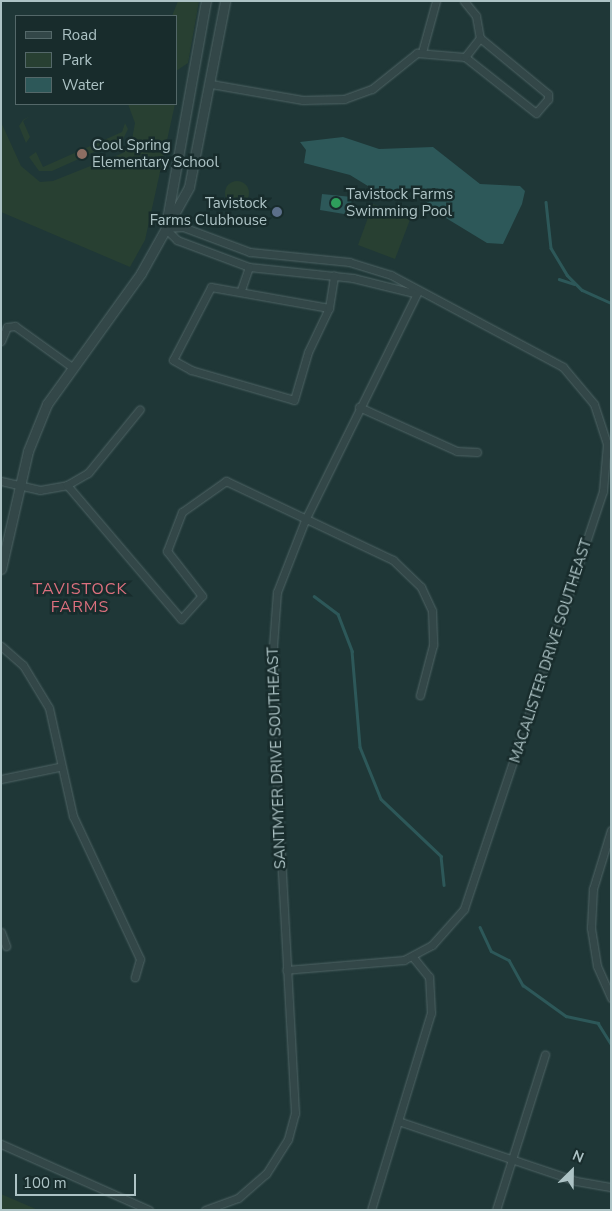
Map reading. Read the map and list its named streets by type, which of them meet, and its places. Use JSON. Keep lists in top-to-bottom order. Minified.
{"streets":{"street":["MACALISTER DRIVE SOUTHEAST","SANTMYER DRIVE SOUTHEAST"]},"crossings":[["MACALISTER DRIVE SOUTHEAST","SANTMYER DRIVE SOUTHEAST"]],"districts":["TAVISTOCK FARMS"],"places":["Cool Spring Elementary School","Tavistock Farms Swimming Pool","Tavistock Farms Clubhouse"],"legend":["Road","Park","Water"],"scale_bar":"100 m","north":"top right"}
